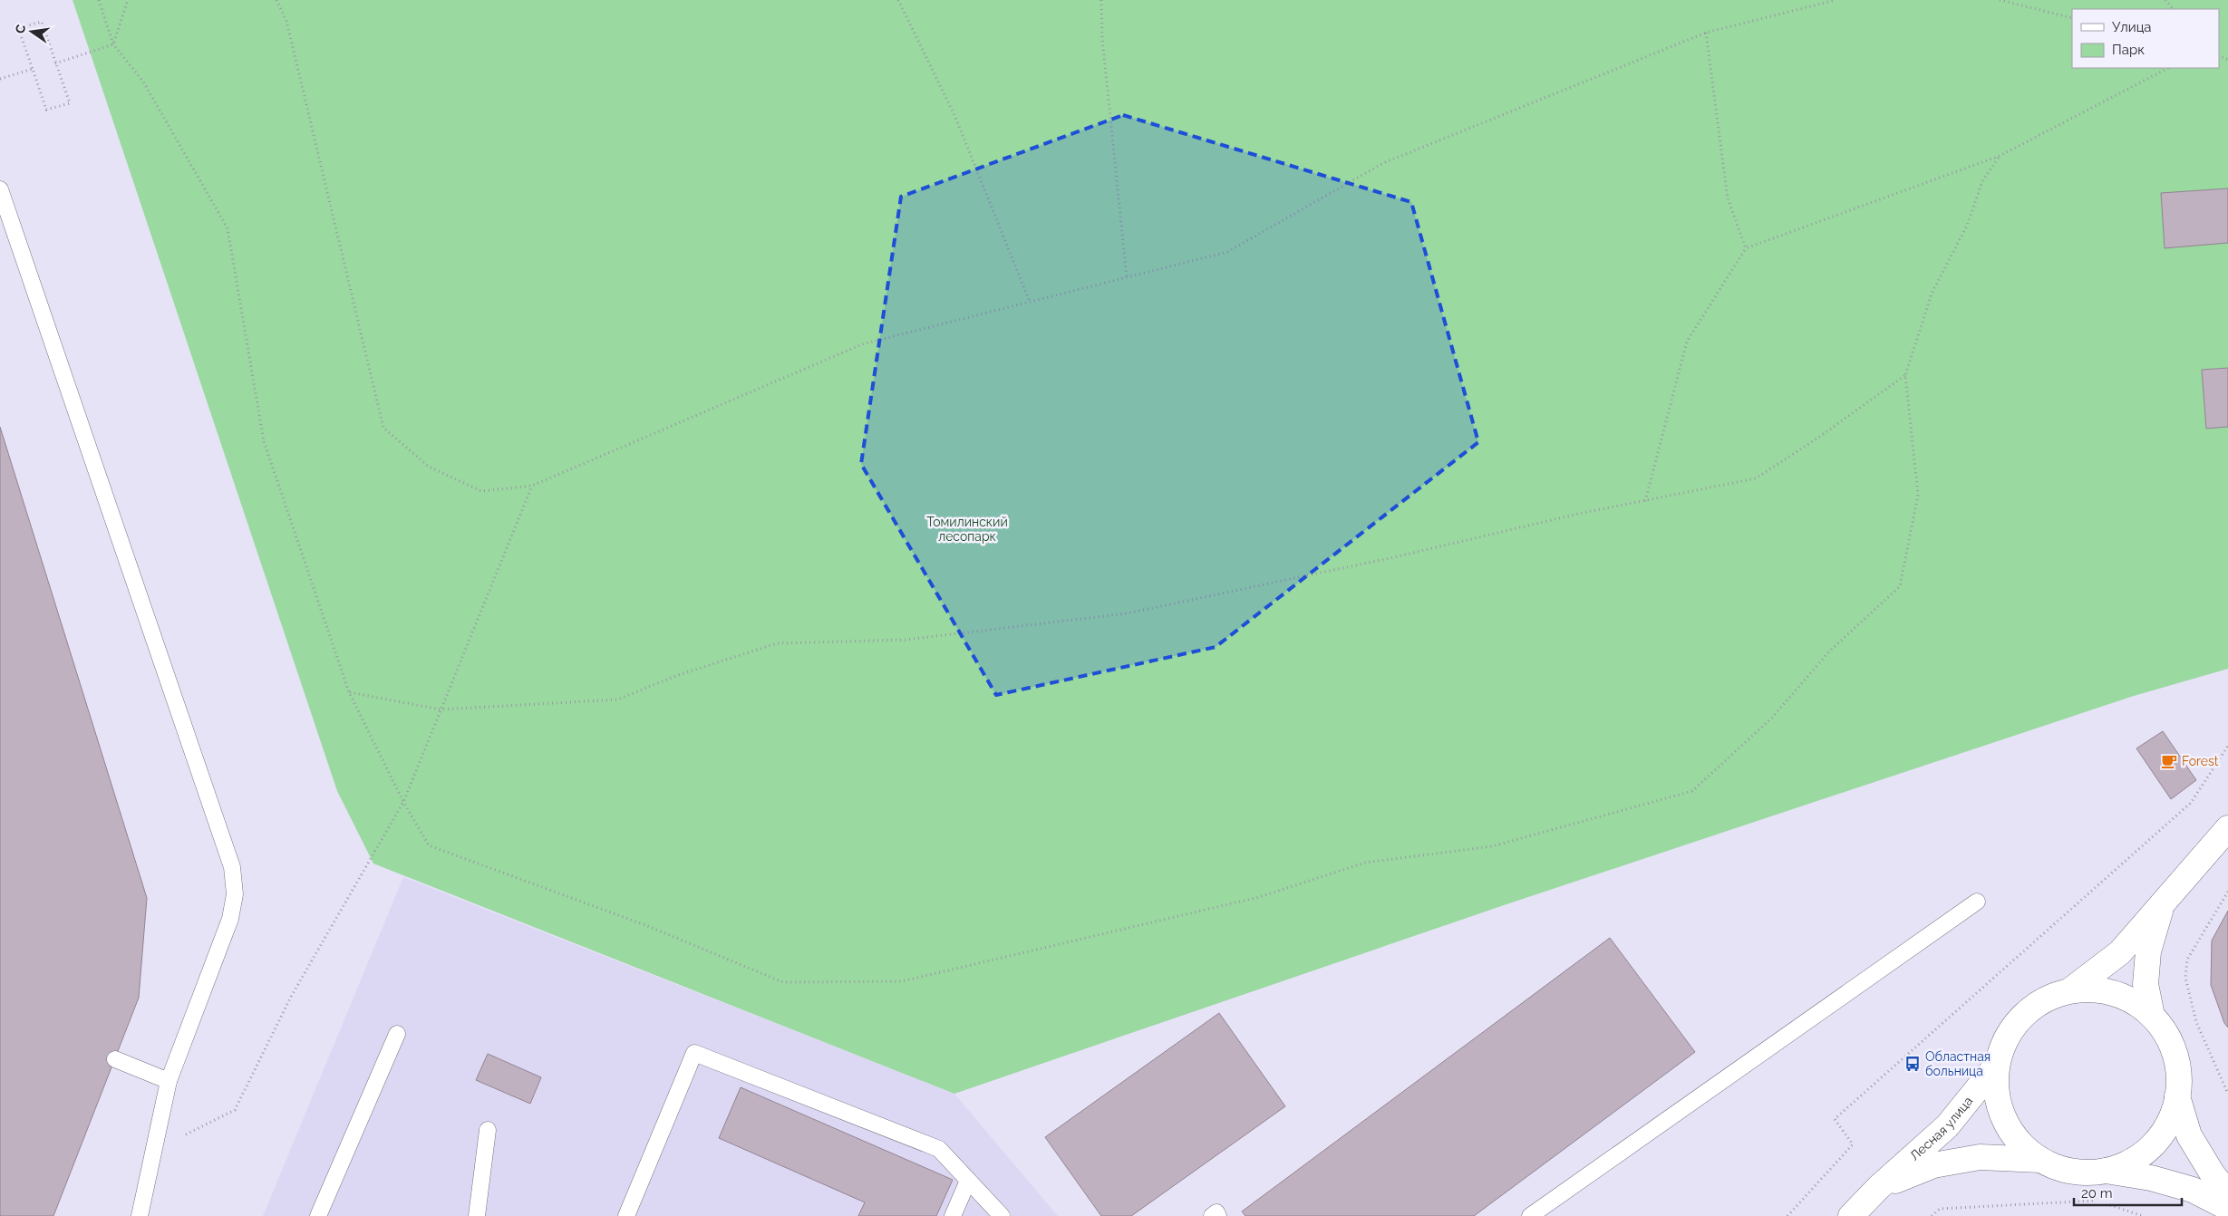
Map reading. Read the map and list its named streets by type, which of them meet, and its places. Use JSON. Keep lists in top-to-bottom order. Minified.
{"streets":{"main road":["Лесная улица"]},"parks":["Томилинский лесопарк"],"places":{"cafe":["Forest"],"bus stop":["Областная больница"]},"legend":["Улица","Парк"],"scale_bar":"20 m","north":"left"}
